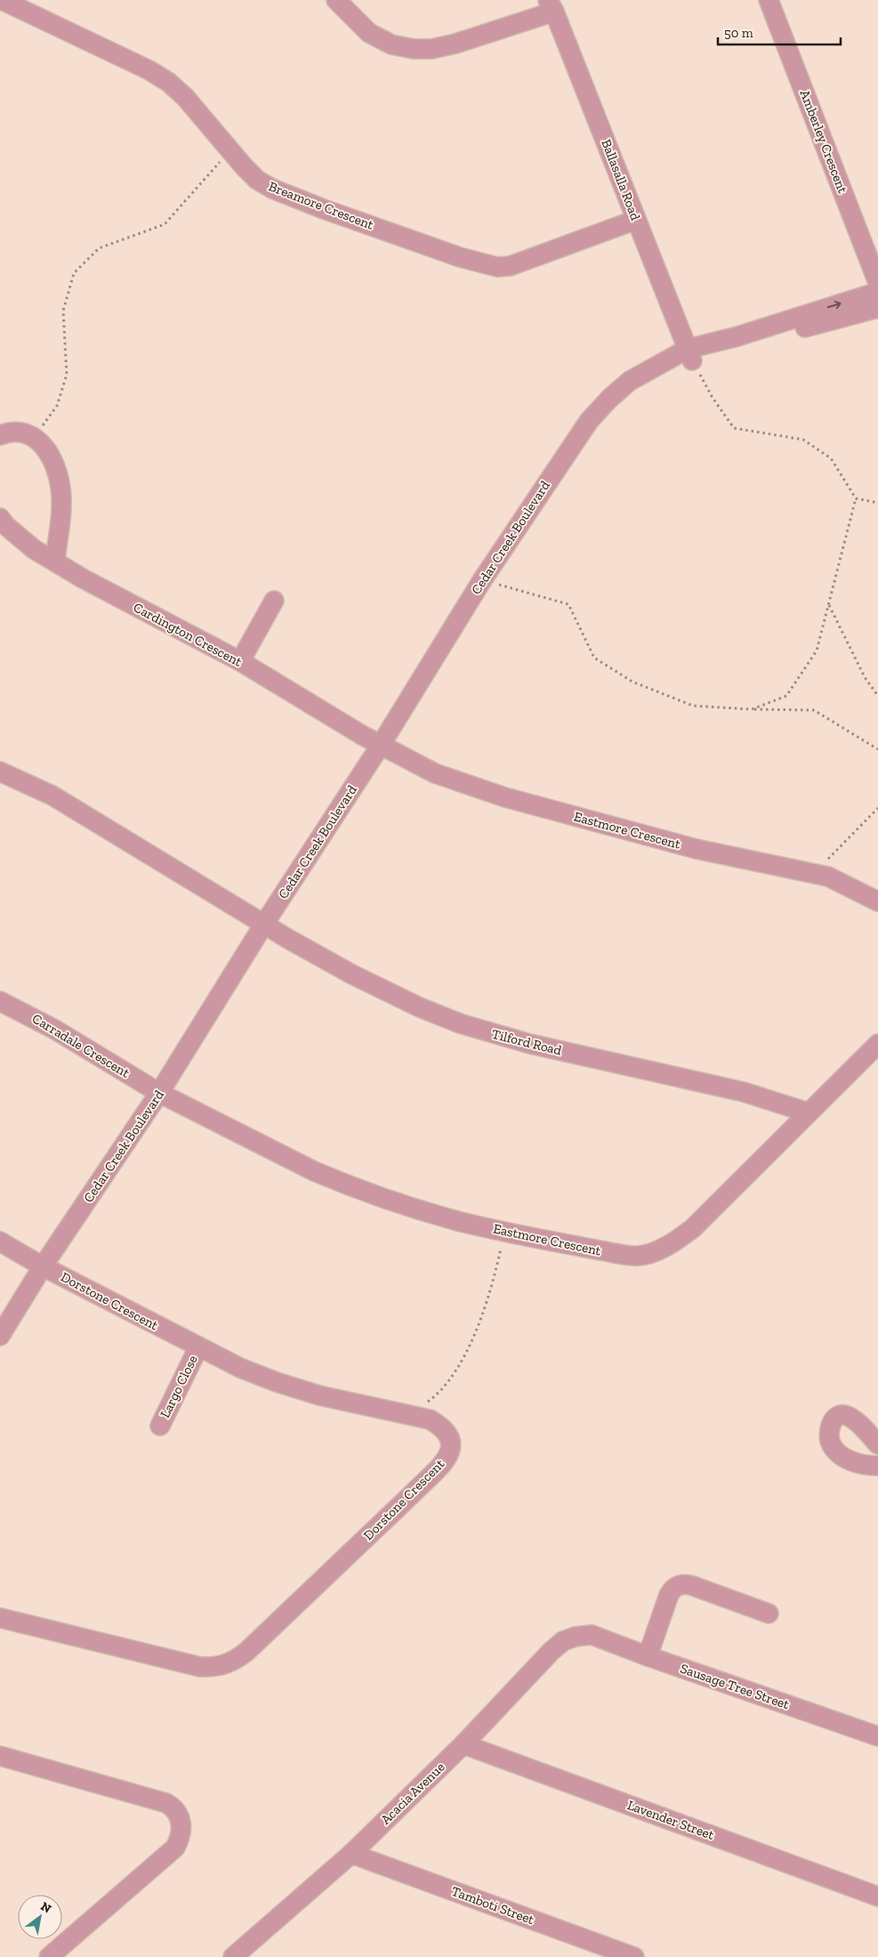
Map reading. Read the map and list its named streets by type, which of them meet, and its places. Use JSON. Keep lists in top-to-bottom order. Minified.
{"streets":{"street":["Amberley Crescent","Ballasalla Road","Breamore Crescent","Cedar Creek Boulevard","Cardington Crescent","Eastmore Crescent","Tilford Road","Carradale Crescent","Dorstone Crescent","Largo Close","Sausage Tree Street","Acacia Avenue","Lavender Street","Tamboti Street"]},"crossings":[["Ballasalla Road","Breamore Crescent"],["Ballasalla Road","Cedar Creek Boulevard"],["Cedar Creek Boulevard","Cardington Crescent"],["Cedar Creek Boulevard","Eastmore Crescent"],["Cedar Creek Boulevard","Tilford Road"],["Cedar Creek Boulevard","Carradale Crescent"],["Cedar Creek Boulevard","Dorstone Crescent"],["Cardington Crescent","Eastmore Crescent"],["Eastmore Crescent","Tilford Road"],["Eastmore Crescent","Carradale Crescent"],["Dorstone Crescent","Largo Close"],["Sausage Tree Street","Acacia Avenue"],["Acacia Avenue","Lavender Street"],["Acacia Avenue","Tamboti Street"]],"scale_bar":"50 m","north":"top right"}
